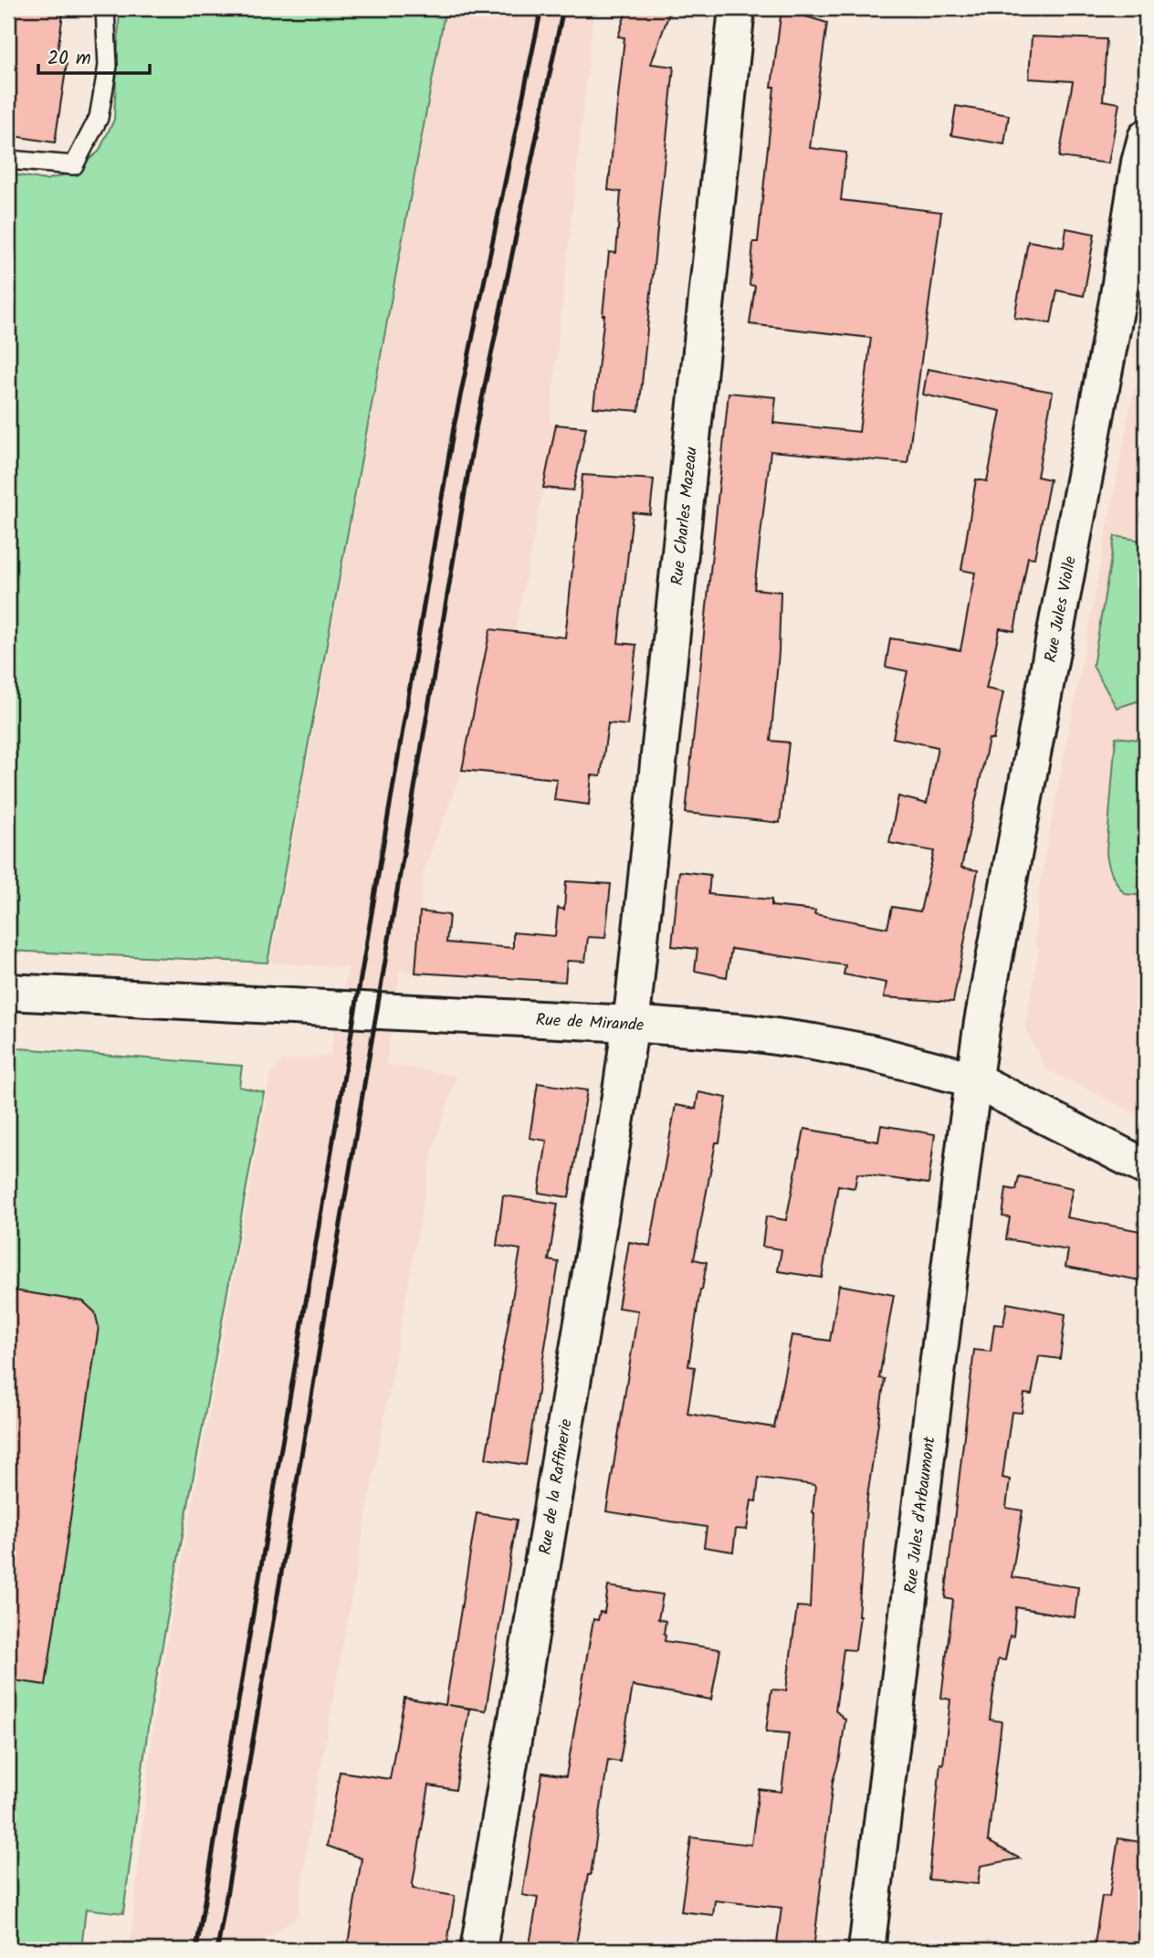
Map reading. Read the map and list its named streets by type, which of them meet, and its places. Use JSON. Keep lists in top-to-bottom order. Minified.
{"streets":{"street":["Rue Charles Mazeau","Rue Jules Violle","Rue de Mirande","Rue de la Raffinerie","Rue Jules d'Arbaumont"]},"crossings":[["Rue Charles Mazeau","Rue de Mirande"],["Rue Charles Mazeau","Rue de la Raffinerie"],["Rue Jules Violle","Rue de Mirande"],["Rue Jules Violle","Rue Jules d'Arbaumont"],["Rue de Mirande","Rue de la Raffinerie"],["Rue de Mirande","Rue Jules d'Arbaumont"]],"scale_bar":"20 m"}
